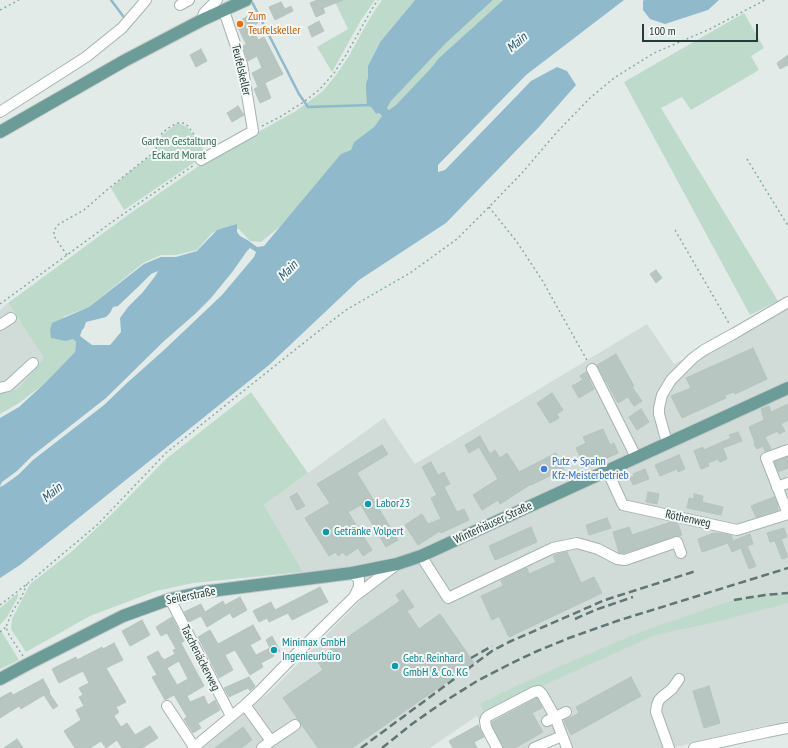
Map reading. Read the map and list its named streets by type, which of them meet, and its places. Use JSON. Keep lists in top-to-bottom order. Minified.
{"streets":{"main road":["Winterhäuser Straße","Seilerstraße"],"street":["Teufelskeller","Röthenweg","Taschenäckerweg"]},"crossings":[["Röthenweg","Winterhäuser Straße"],["Winterhäuser Straße","Seilerstraße"],["Winterhäuser Straße","Taschenäckerweg"],["Seilerstraße","Taschenäckerweg"]],"water":["Main"],"parks":["Garten Gestaltung Eckard Morat"],"places":["Zum Teufelskeller","Putz + Spahn Kfz-Meisterbetrieb","Labor23","Getränke Volpert","Minimax GmbH Ingenieurbüro","Gebr. Reinhard GmbH & Co. KG"],"scale_bar":"100 m"}
